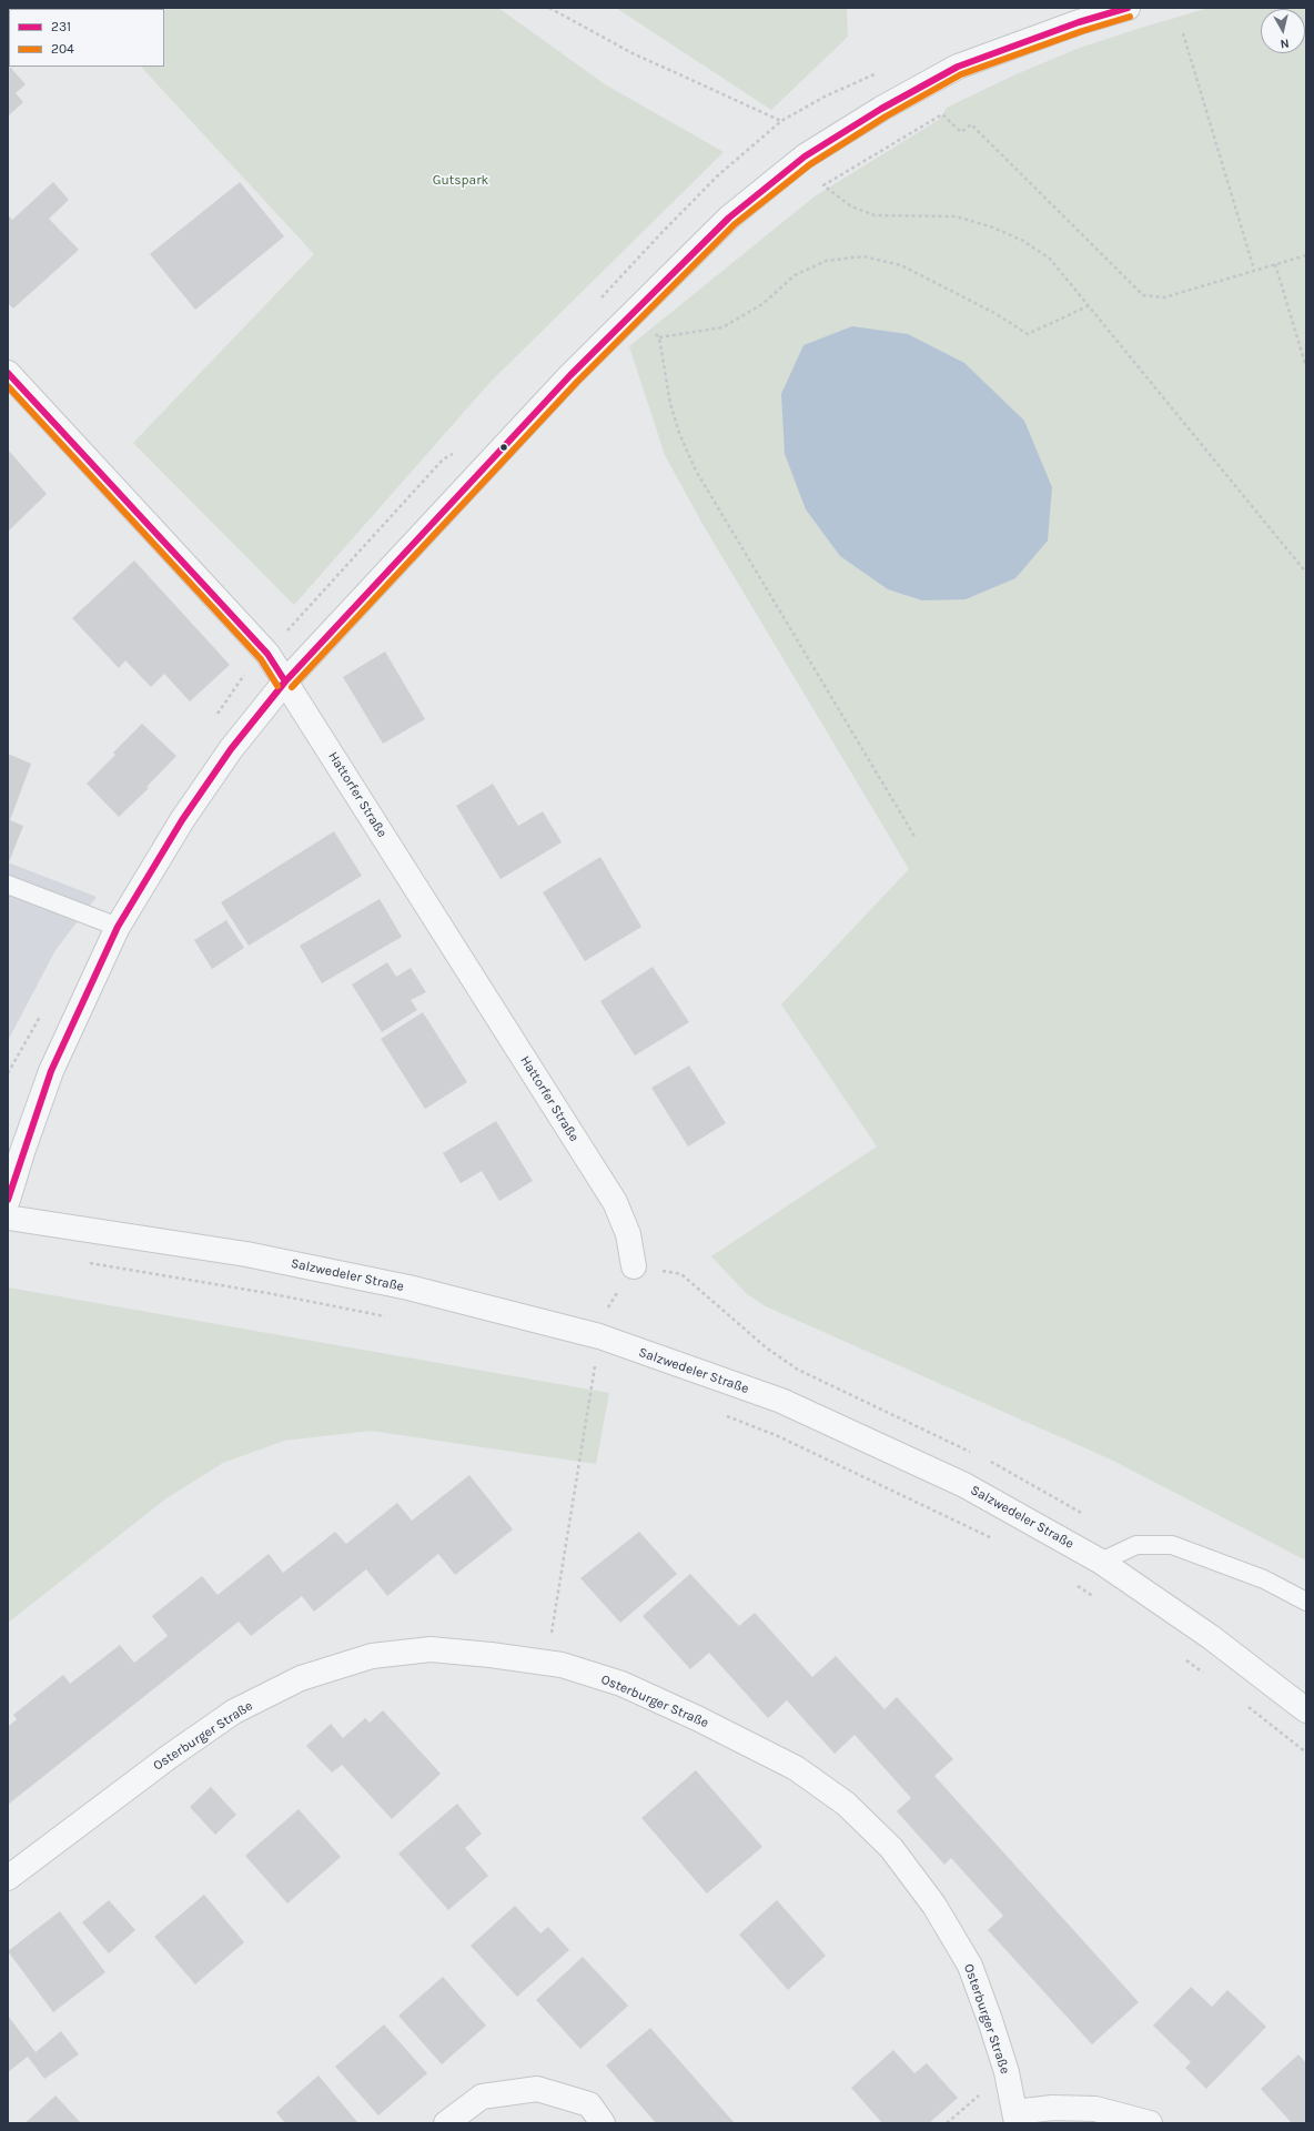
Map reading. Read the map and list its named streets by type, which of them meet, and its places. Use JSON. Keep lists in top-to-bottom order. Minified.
{"streets":{"street":["Hattorfer Straße","Salzwedeler Straße","Osterburger Straße"]},"parks":["Gutspark"],"lines":["transit line 231","transit line 204"],"legend":["231","204"],"north":"bottom"}
